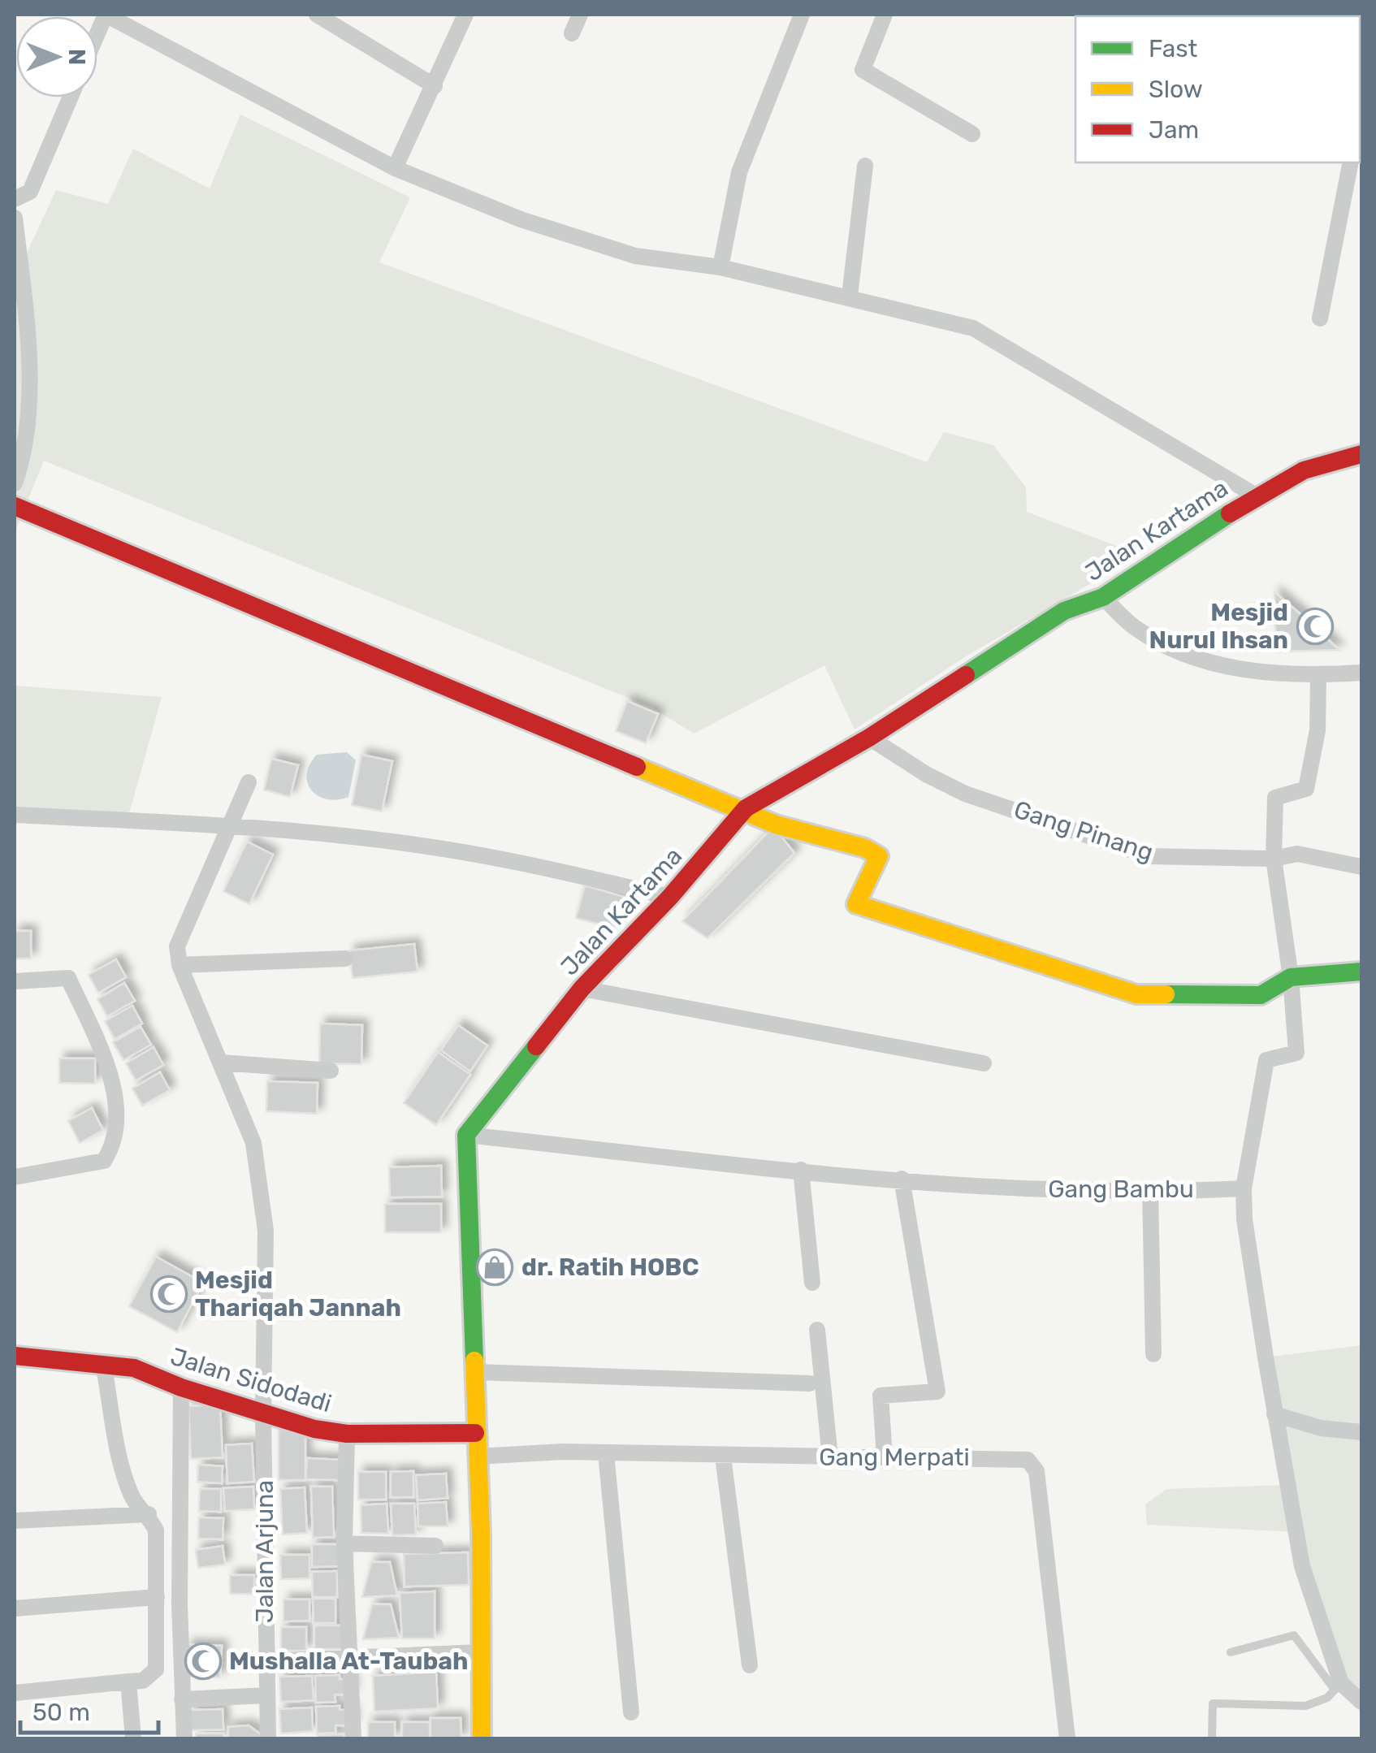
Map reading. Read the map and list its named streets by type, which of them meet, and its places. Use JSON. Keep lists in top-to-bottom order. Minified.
{"streets":{"street":["Jalan Kartama","Gang Pinang","Gang Bambu","Jalan Sidodadi","Gang Merpati","Jalan Arjuna"]},"crossings":[["Jalan Kartama","Gang Pinang"],["Jalan Kartama","Gang Bambu"],["Jalan Sidodadi","Jalan Arjuna"]],"places":{"mosque":["Mesjid Nurul Ihsan","Mesjid Thariqah Jannah","Mushalla At-Taubah"],"shop":["dr. Ratih HOBC"]},"legend":["Fast","Slow","Jam"],"scale_bar":"50 m","north":"right"}
